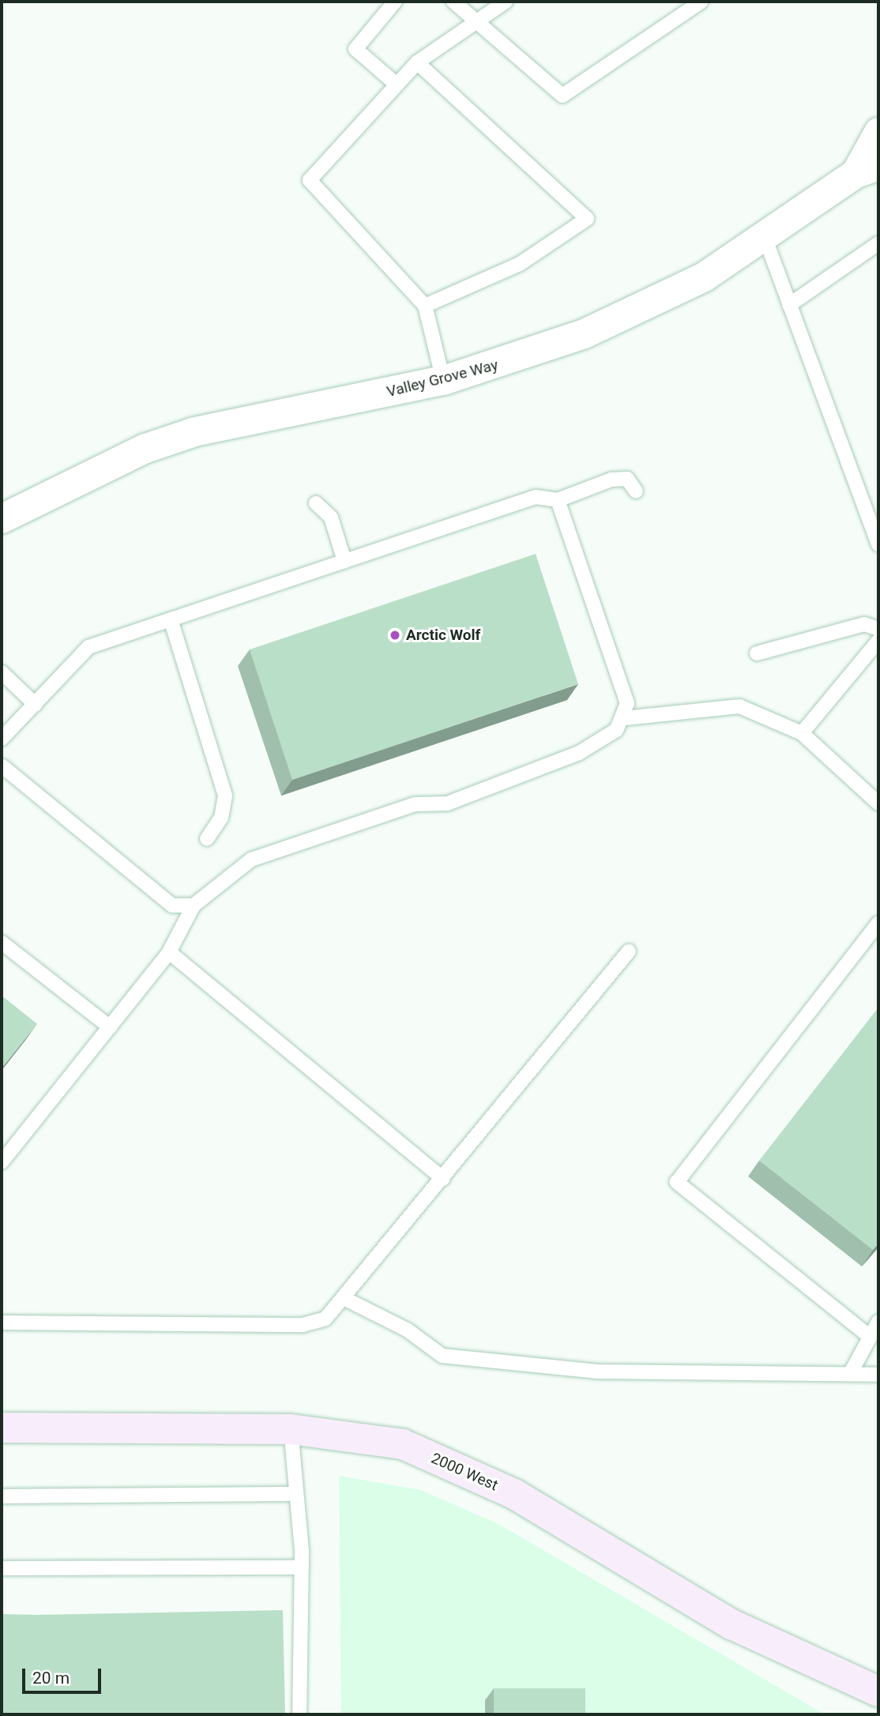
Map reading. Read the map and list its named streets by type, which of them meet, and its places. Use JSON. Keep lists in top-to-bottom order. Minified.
{"streets":{"street":["Valley Grove Way","2000 West"]},"places":["Arctic Wolf"],"scale_bar":"20 m"}
